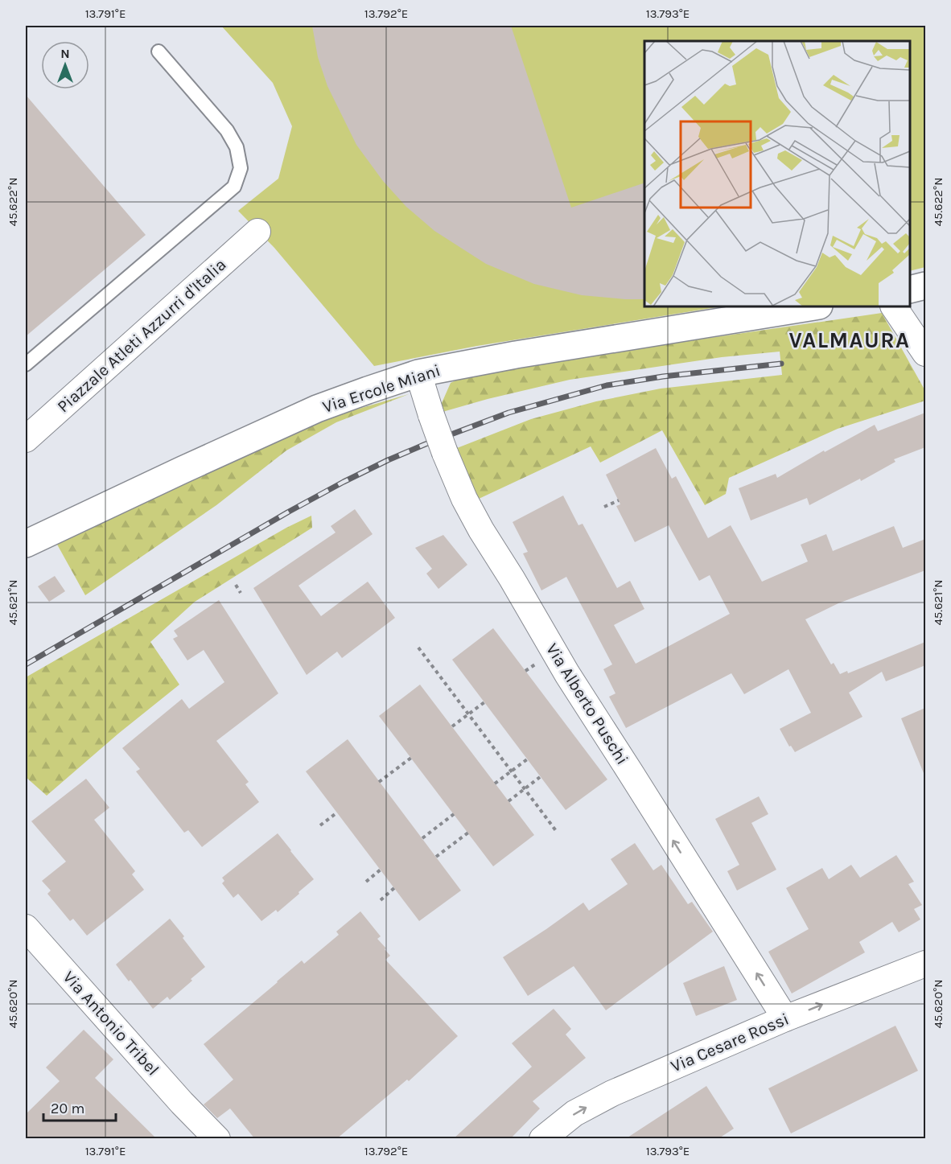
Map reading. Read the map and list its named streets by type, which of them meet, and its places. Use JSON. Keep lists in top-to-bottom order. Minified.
{"streets":{"street":["Piazzale Atleti Azzurri d'Italia","Via Ercole Miani","Via Alberto Puschi","Via Antonio Tribel","Via Cesare Rossi"]},"crossings":[["Via Ercole Miani","Via Alberto Puschi"],["Via Alberto Puschi","Via Cesare Rossi"]],"one_way":["Via Alberto Puschi","Via Cesare Rossi"],"districts":["VALMAURA"],"scale_bar":"20 m","north":"top","coordinates":["13.791°E","13.792°E","13.793°E","45.622°N","45.621°N","45.620°N"]}
